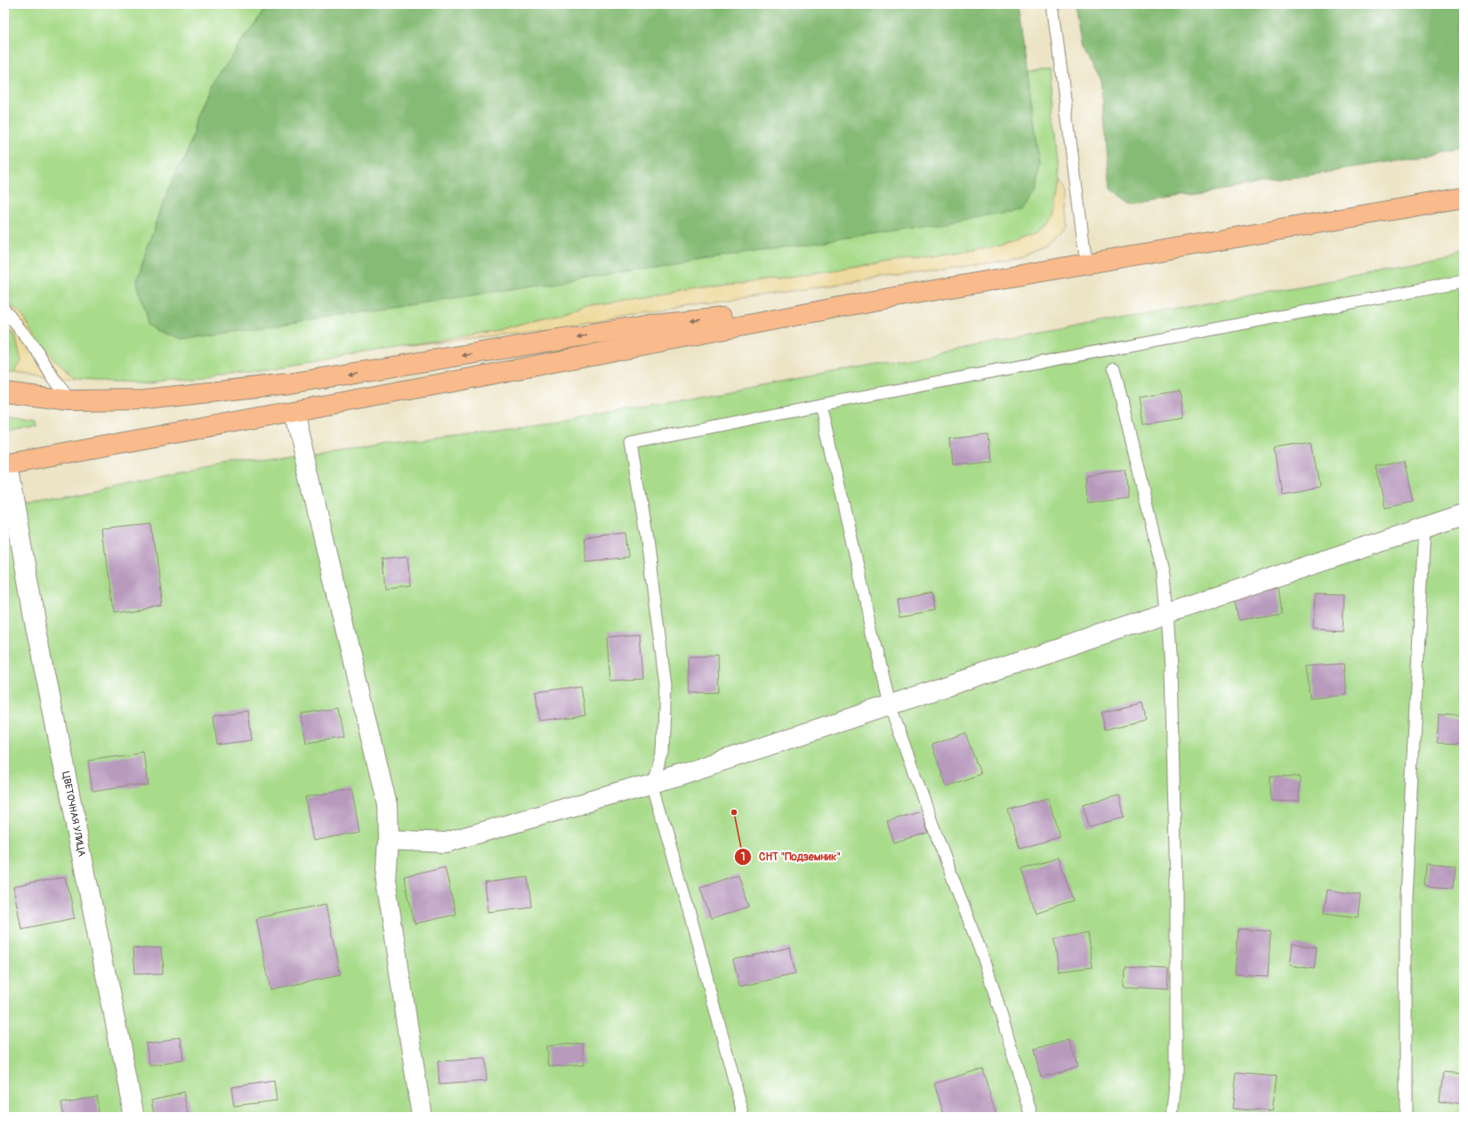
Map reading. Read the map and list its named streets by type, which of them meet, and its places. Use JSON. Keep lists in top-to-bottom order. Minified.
{"streets":{"street":["ЦВЕТОЧНАЯ УЛИЦА"]},"places":["СНТ \"Подземник\""]}
